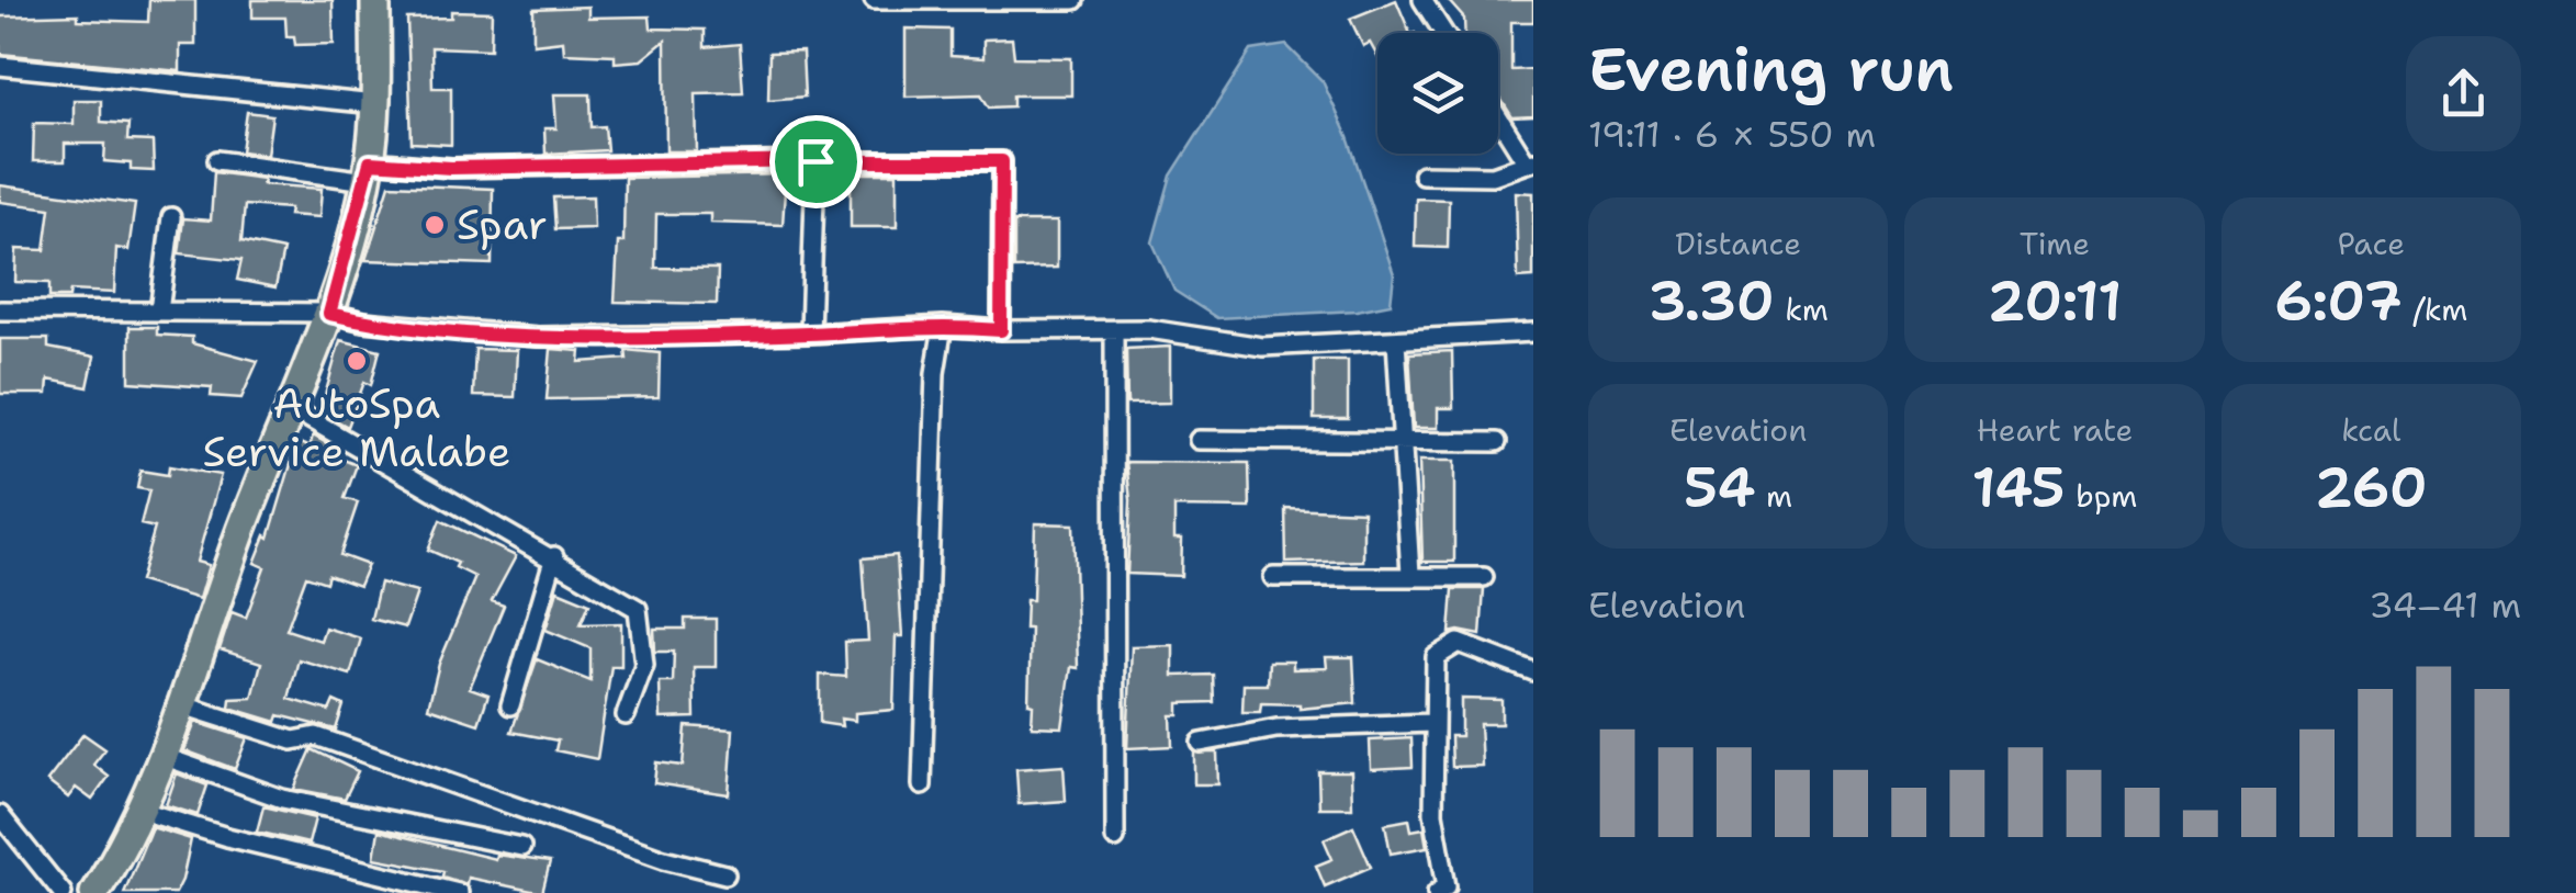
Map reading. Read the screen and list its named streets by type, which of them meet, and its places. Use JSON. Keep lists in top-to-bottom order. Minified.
{"places":["Spar","AutoSpa Service Malabe"],"page":{"heading":["Evening run","19:11 · 6 × 550 m"],"stats":[["Distance","3.30 km"],["Time","20:11"],["Pace","6:07 /km"],["Elevation","54 m"],["Heart rate","145 bpm"],["kcal","260"]],"chart":["Elevation","34–41 m"]}}
